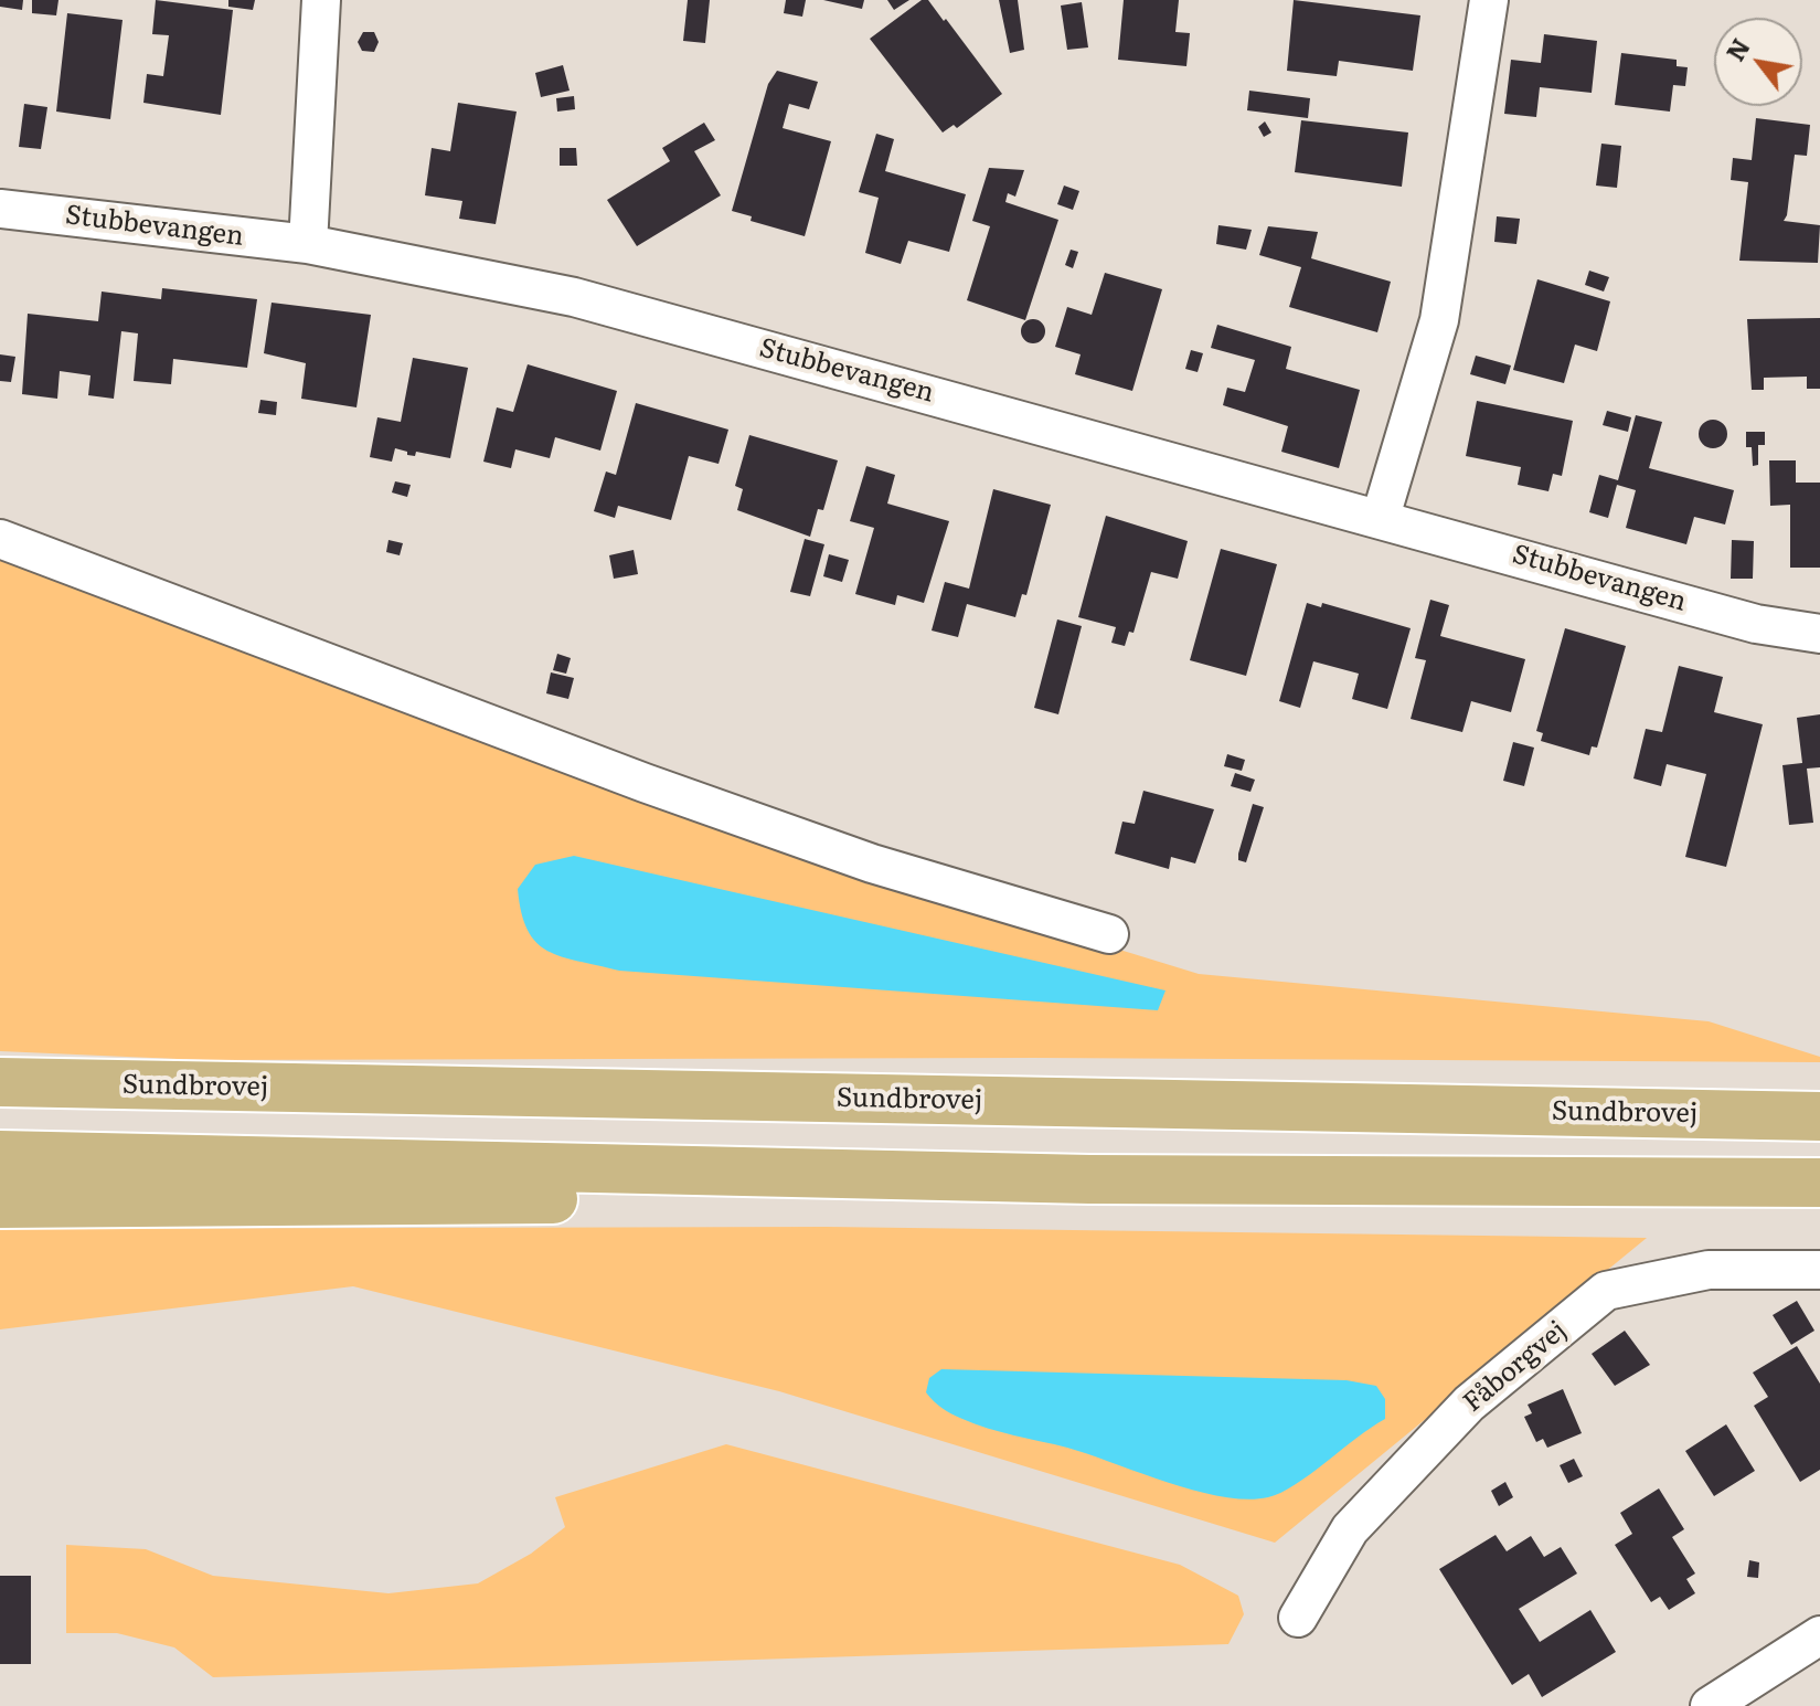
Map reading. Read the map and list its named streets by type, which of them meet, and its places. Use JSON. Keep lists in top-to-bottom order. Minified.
{"streets":{"main road":["Sundbrovej"],"street":["Stubbevangen","Fåborgvej"]},"north":"top left"}
